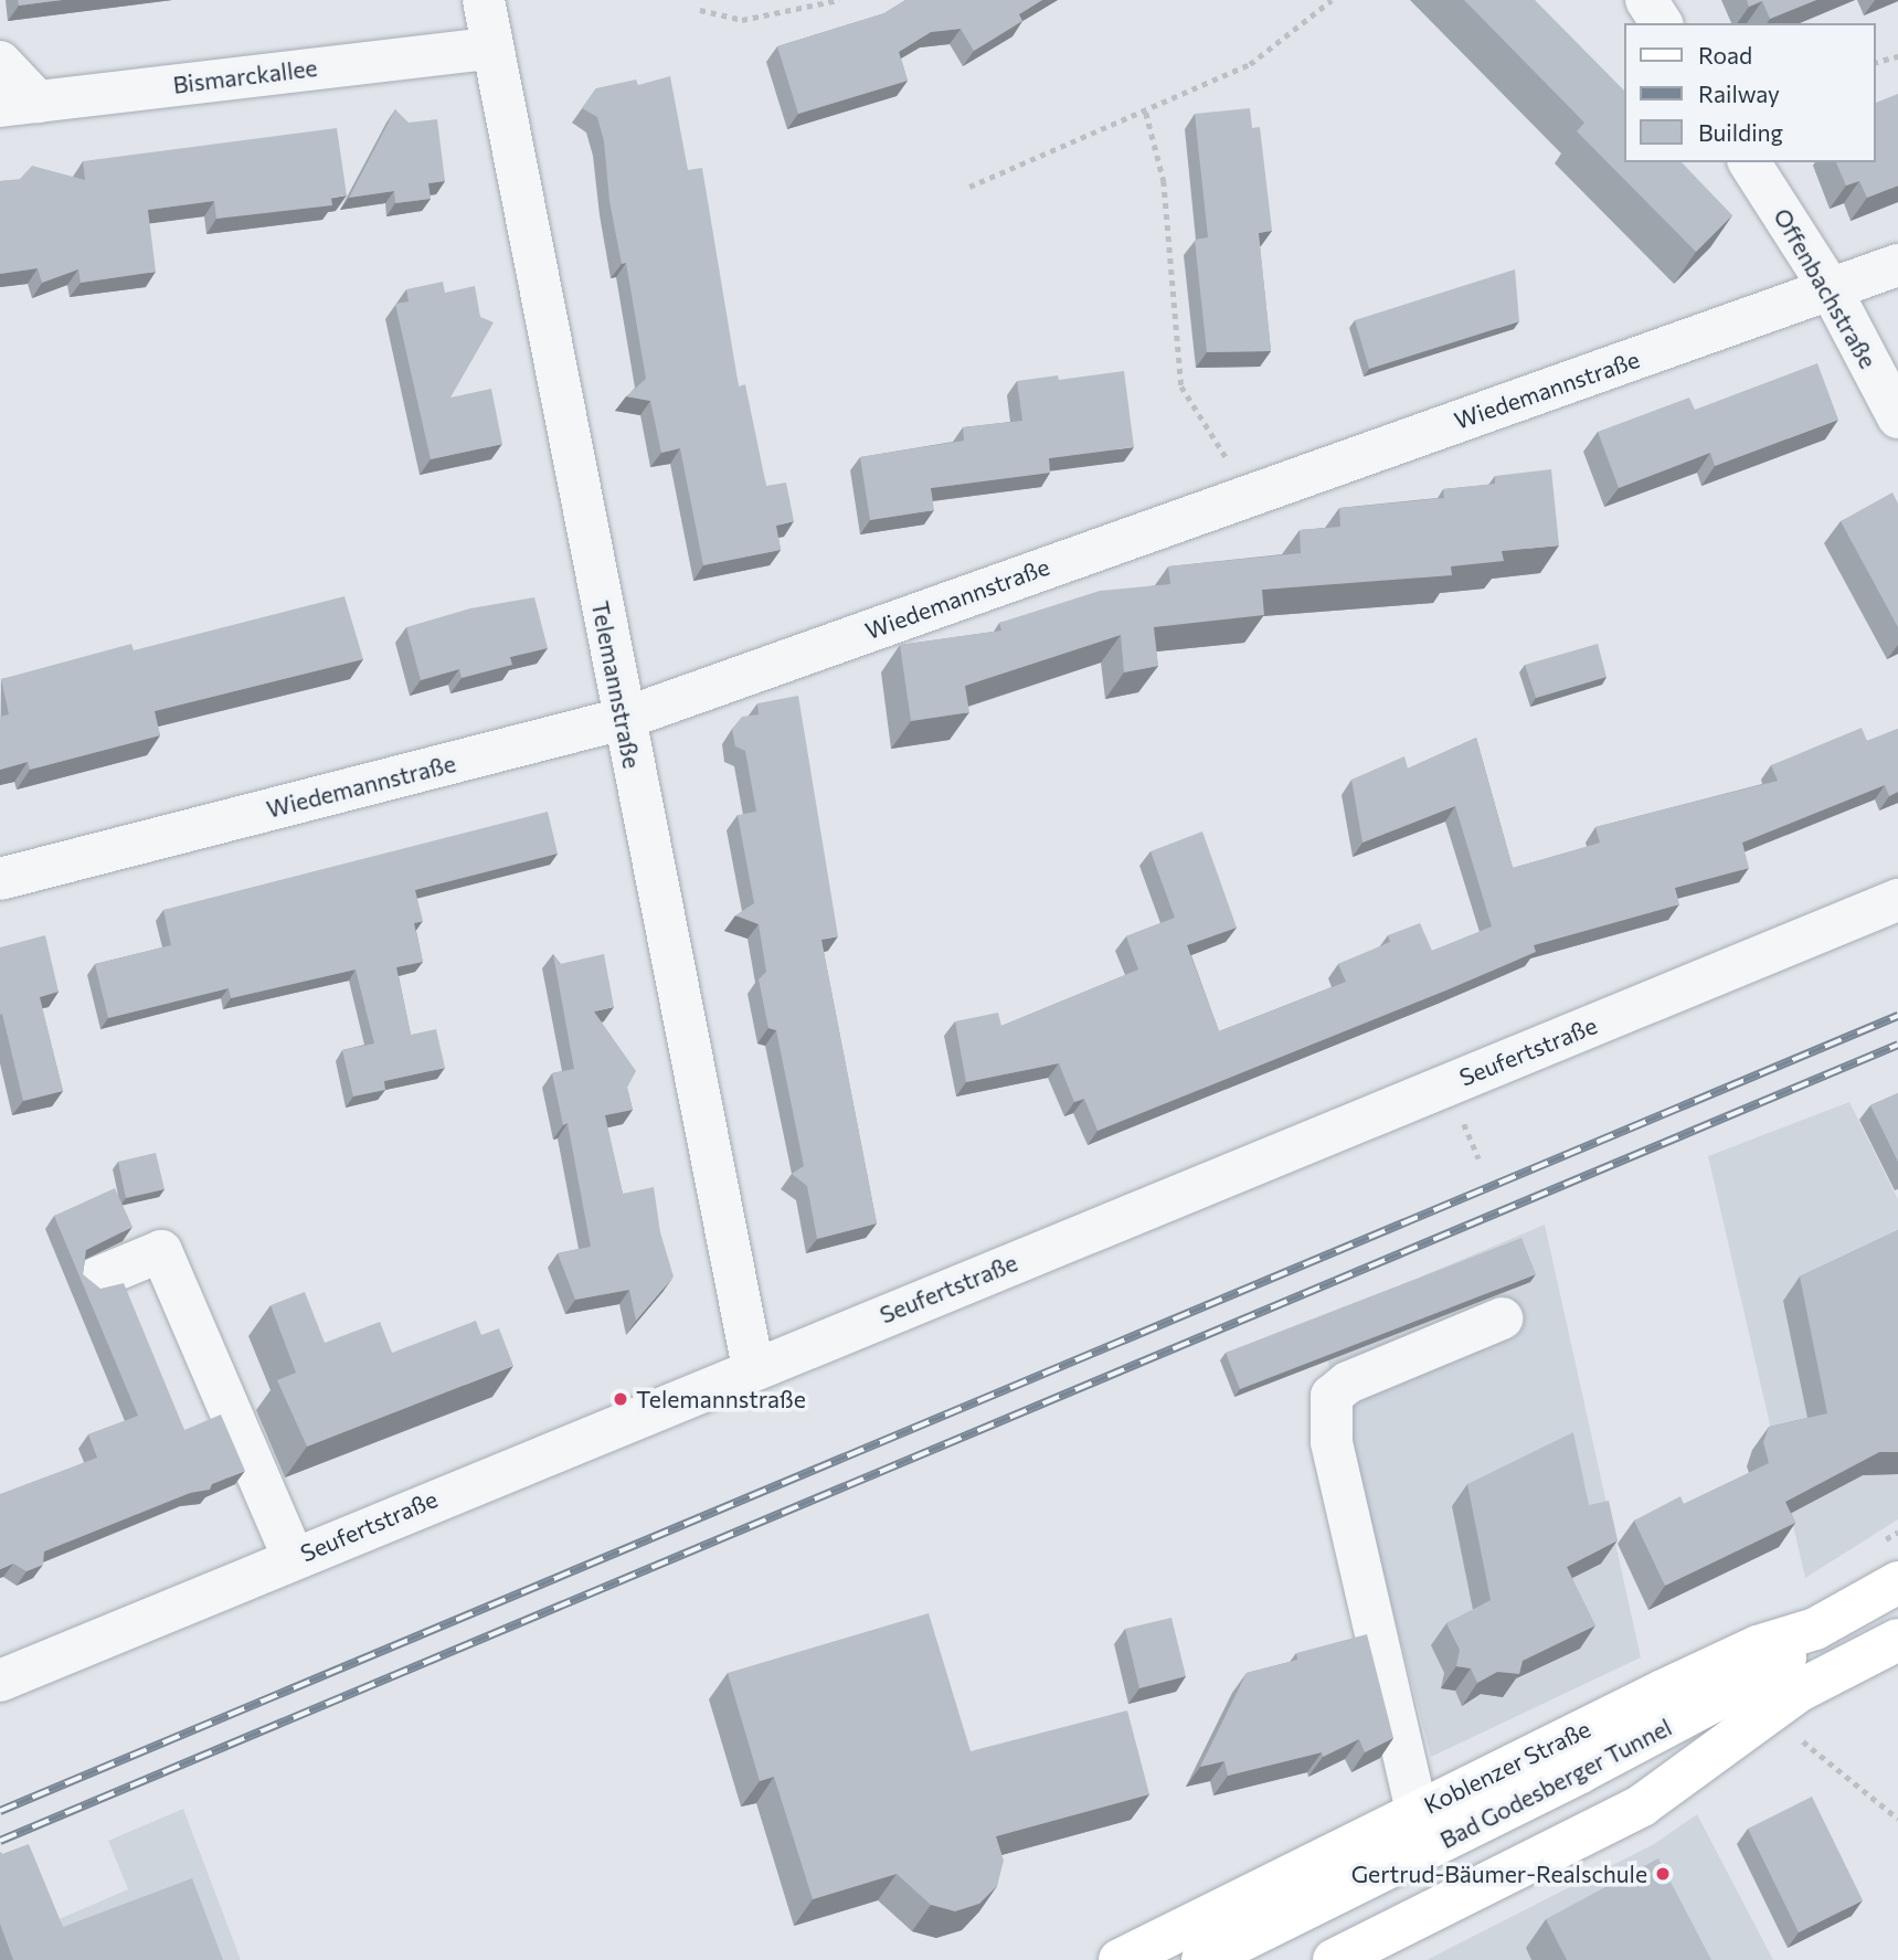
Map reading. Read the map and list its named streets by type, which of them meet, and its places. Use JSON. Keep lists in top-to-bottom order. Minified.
{"streets":{"main road":["Koblenzer Straße","Bad Godesberger Tunnel"],"street":["Bismarckallee","Offenbachstraße","Wiedemannstraße","Telemannstraße","Seufertstraße"]},"crossings":[["Bismarckallee","Telemannstraße"],["Offenbachstraße","Wiedemannstraße"],["Wiedemannstraße","Telemannstraße"],["Telemannstraße","Seufertstraße"],["Koblenzer Straße","Bad Godesberger Tunnel"]],"places":["Telemannstraße","Gertrud-Bäumer-Realschule"],"legend":["Road","Railway","Building"]}
